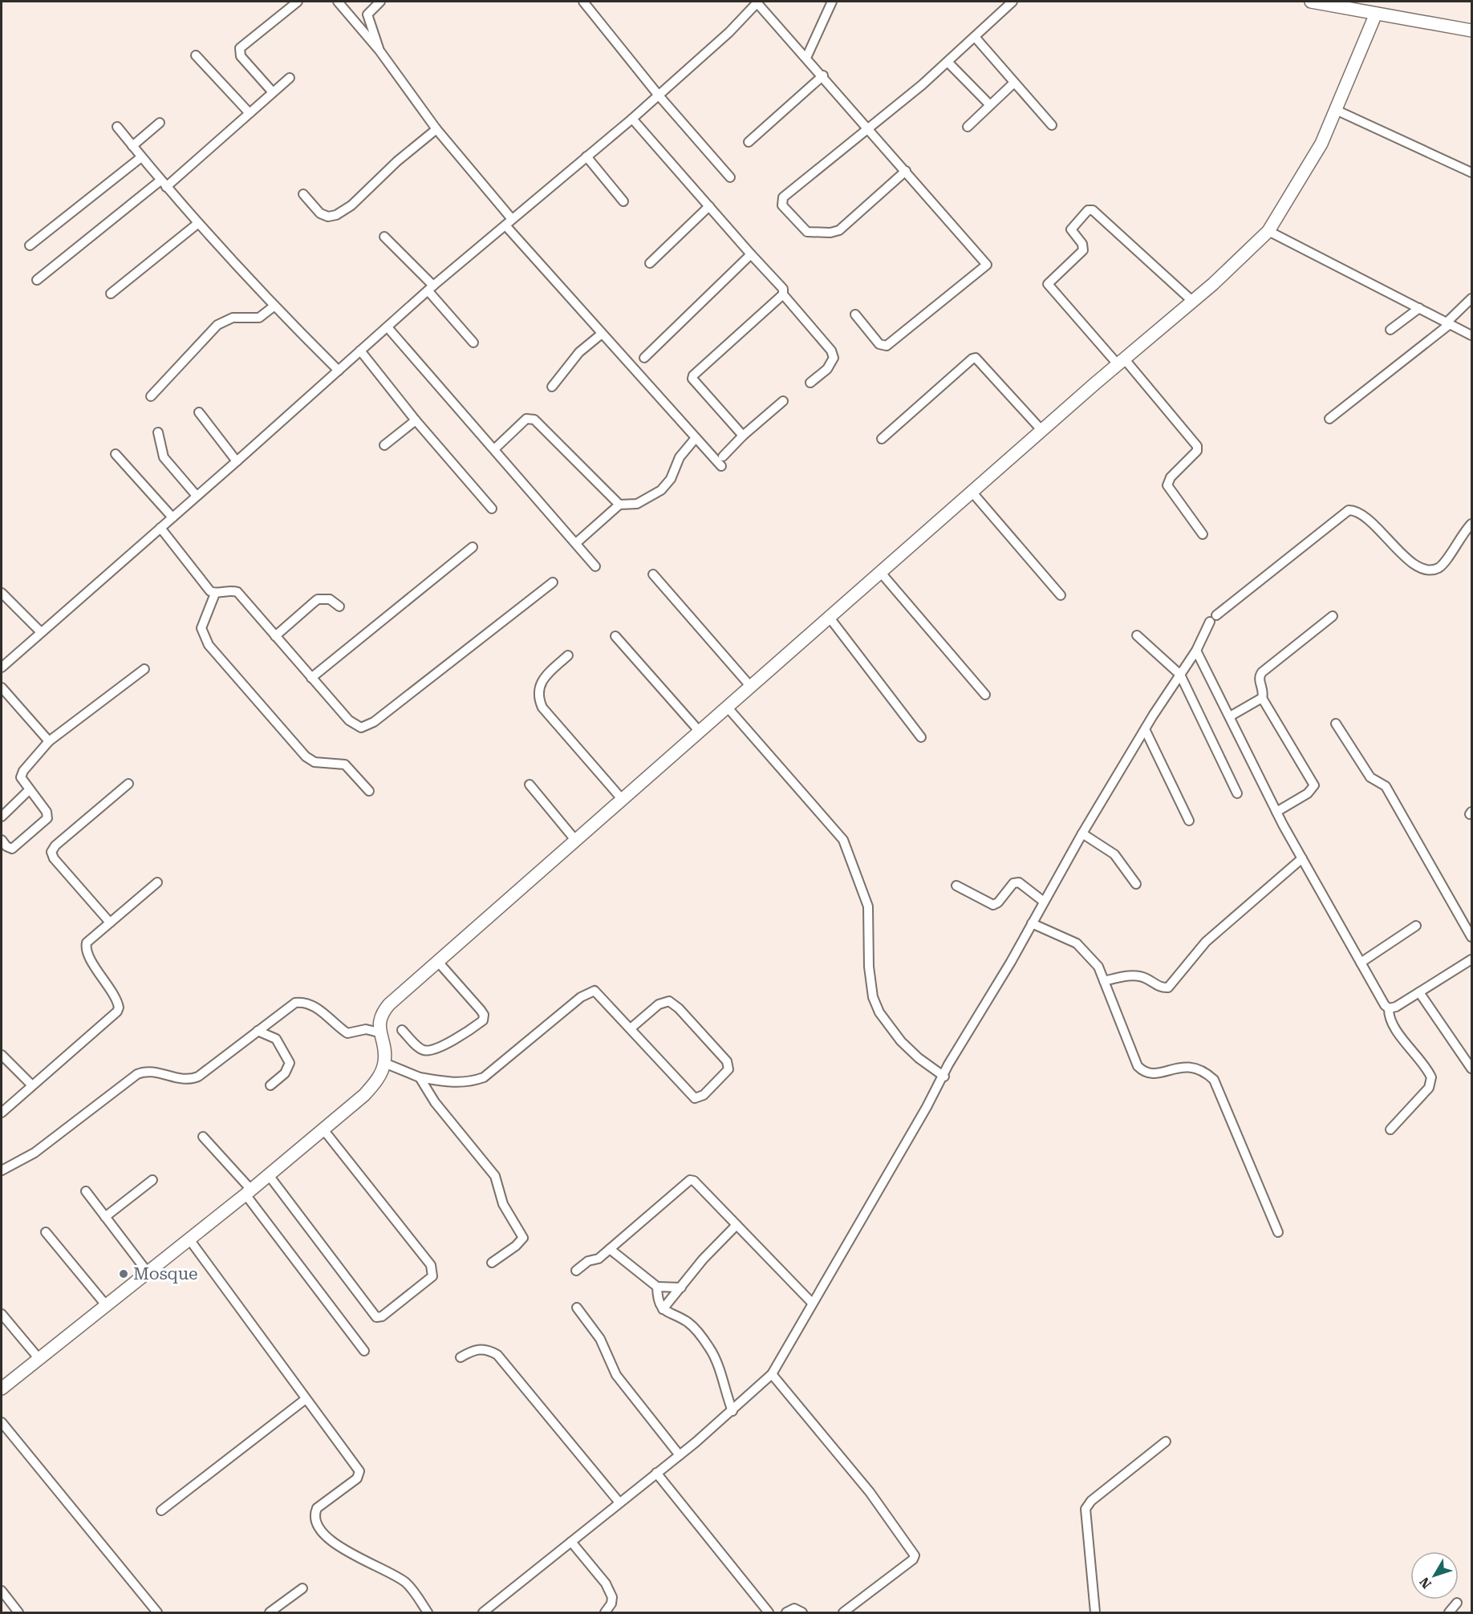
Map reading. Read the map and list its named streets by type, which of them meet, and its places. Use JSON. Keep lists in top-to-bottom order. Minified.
{"places":["Mosque"],"north":"bottom left"}
